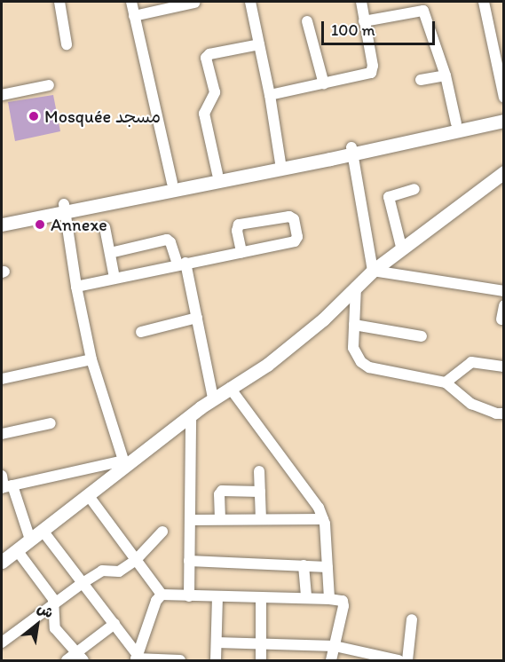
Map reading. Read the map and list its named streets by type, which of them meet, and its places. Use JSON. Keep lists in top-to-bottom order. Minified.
{"places":["Mosquée مسجد","Annexe"],"scale_bar":"100 m","north":"top right"}
